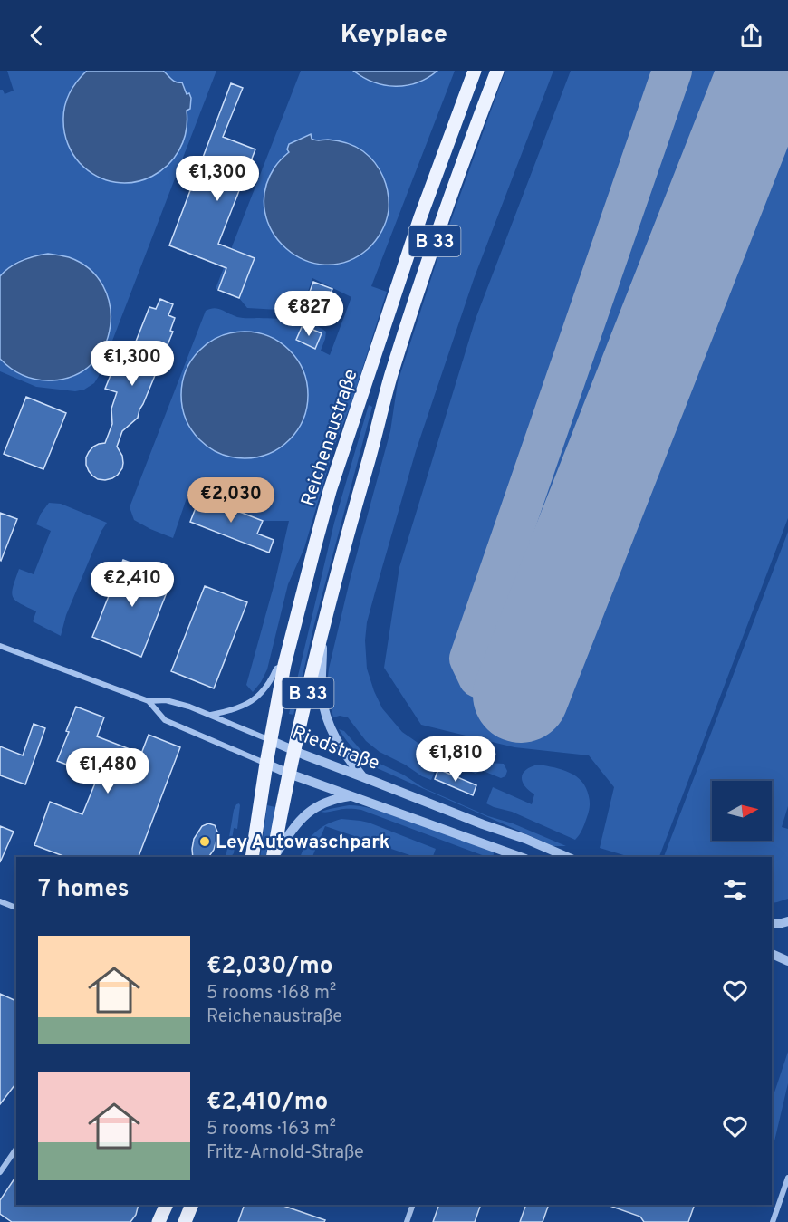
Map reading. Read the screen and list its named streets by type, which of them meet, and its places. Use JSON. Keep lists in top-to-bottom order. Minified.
{"streets":{"main road":["B 33","Reichenaustraße"],"street":["Riedstraße"]},"crossings":[["B 33","Riedstraße"],["Reichenaustraße","Riedstraße"]],"places":["Ley Autowaschpark"],"north":"right","page":{"header":"Keyplace","price":["€1,300","€827","€1,300","€2,030","€2,410","€1,810","€1,480"],"heading":"7 homes","list":[{"name":"€2,030/mo","note":"5 rooms · 168 m² · Reichenaustraße"},{"name":"€2,410/mo","note":"5 rooms · 163 m² · Fritz-Arnold-Straße"}]}}
